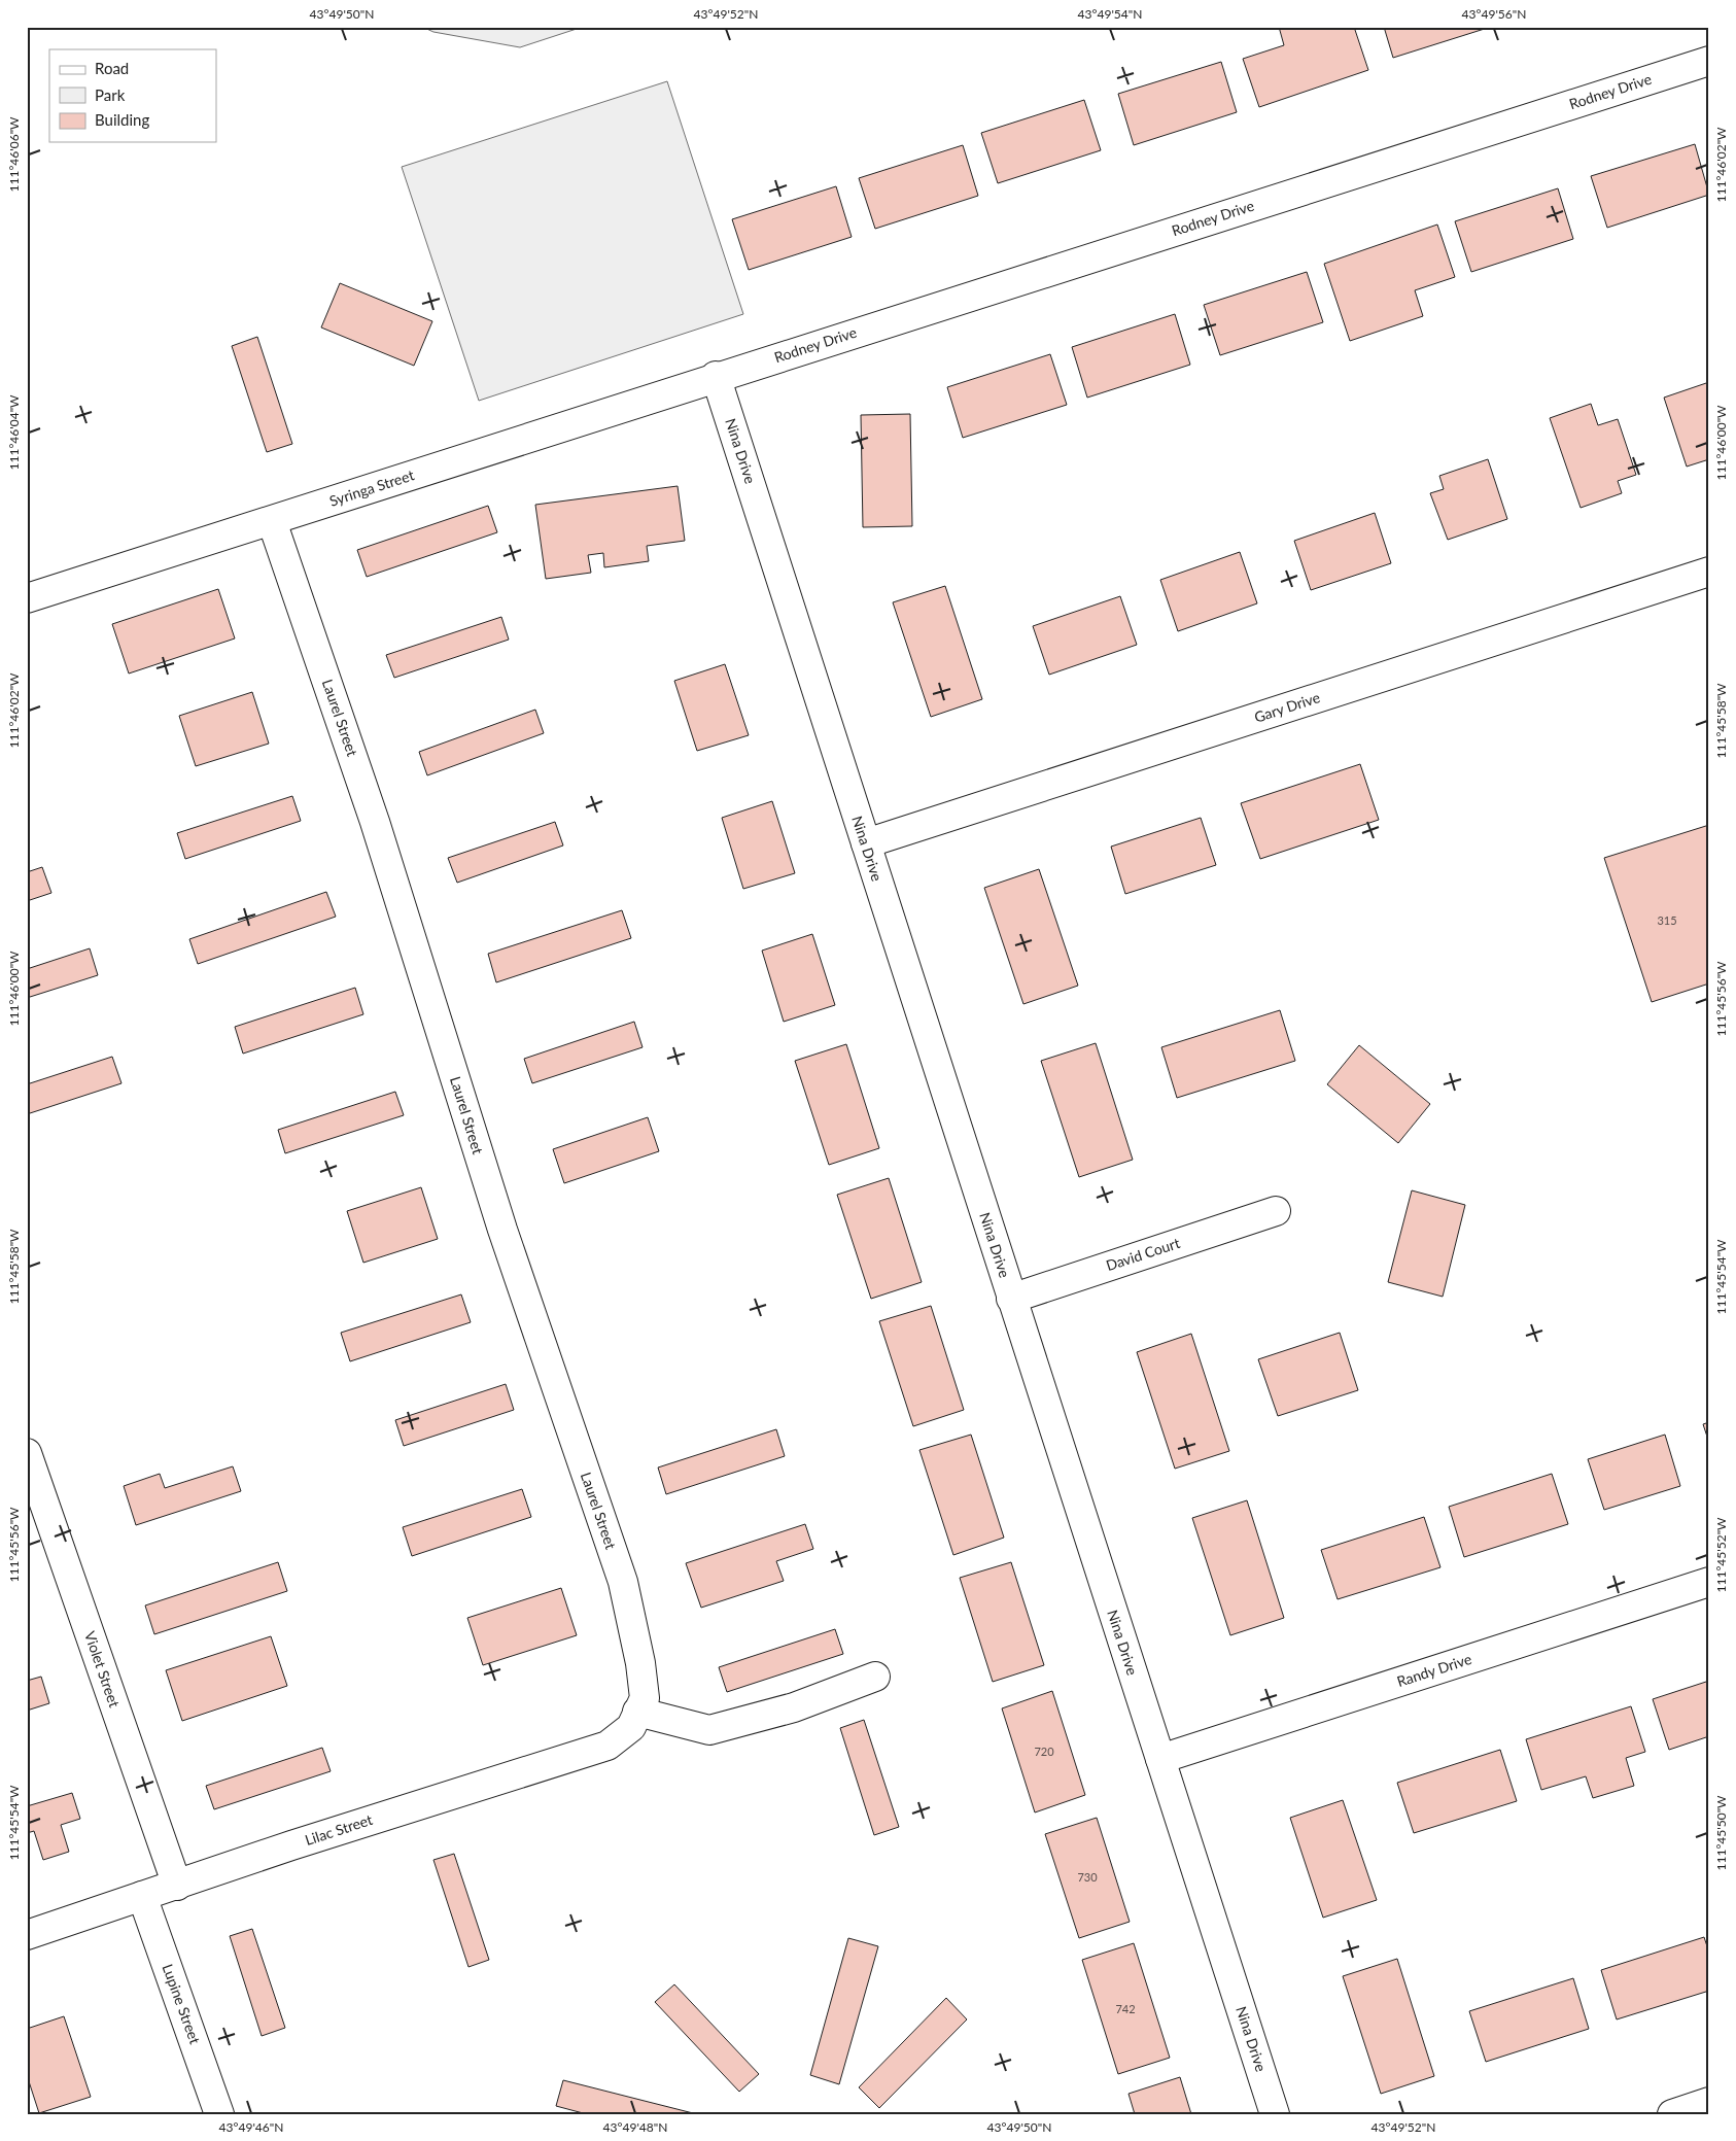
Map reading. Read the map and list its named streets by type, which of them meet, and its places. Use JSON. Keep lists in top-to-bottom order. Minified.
{"streets":{"street":["Rodney Drive","Nina Drive","Syringa Street","Gary Drive","Laurel Street","David Court","Violet Street","Randy Drive","Lilac Street","Lupine Street"]},"crossings":[["Rodney Drive","Nina Drive"],["Rodney Drive","Syringa Street"],["Nina Drive","Syringa Street"],["Nina Drive","Gary Drive"],["Nina Drive","David Court"],["Nina Drive","Randy Drive"],["Syringa Street","Laurel Street"],["Laurel Street","Lilac Street"],["Violet Street","Lilac Street"],["Lilac Street","Lupine Street"]],"house_numbers":["315","720","730","742"],"legend":["Road","Park","Building"],"coordinates":["43°49'50\"N","43°49'52\"N","43°49'54\"N","43°49'56\"N","111°46'06\"W","111°46'02\"W","111°46'04\"W","111°46'00\"W","111°45'58\"W","111°45'56\"W","111°45'54\"W","111°45'52\"W","111°45'50\"W","43°49'46\"N","43°49'48\"N"]}
